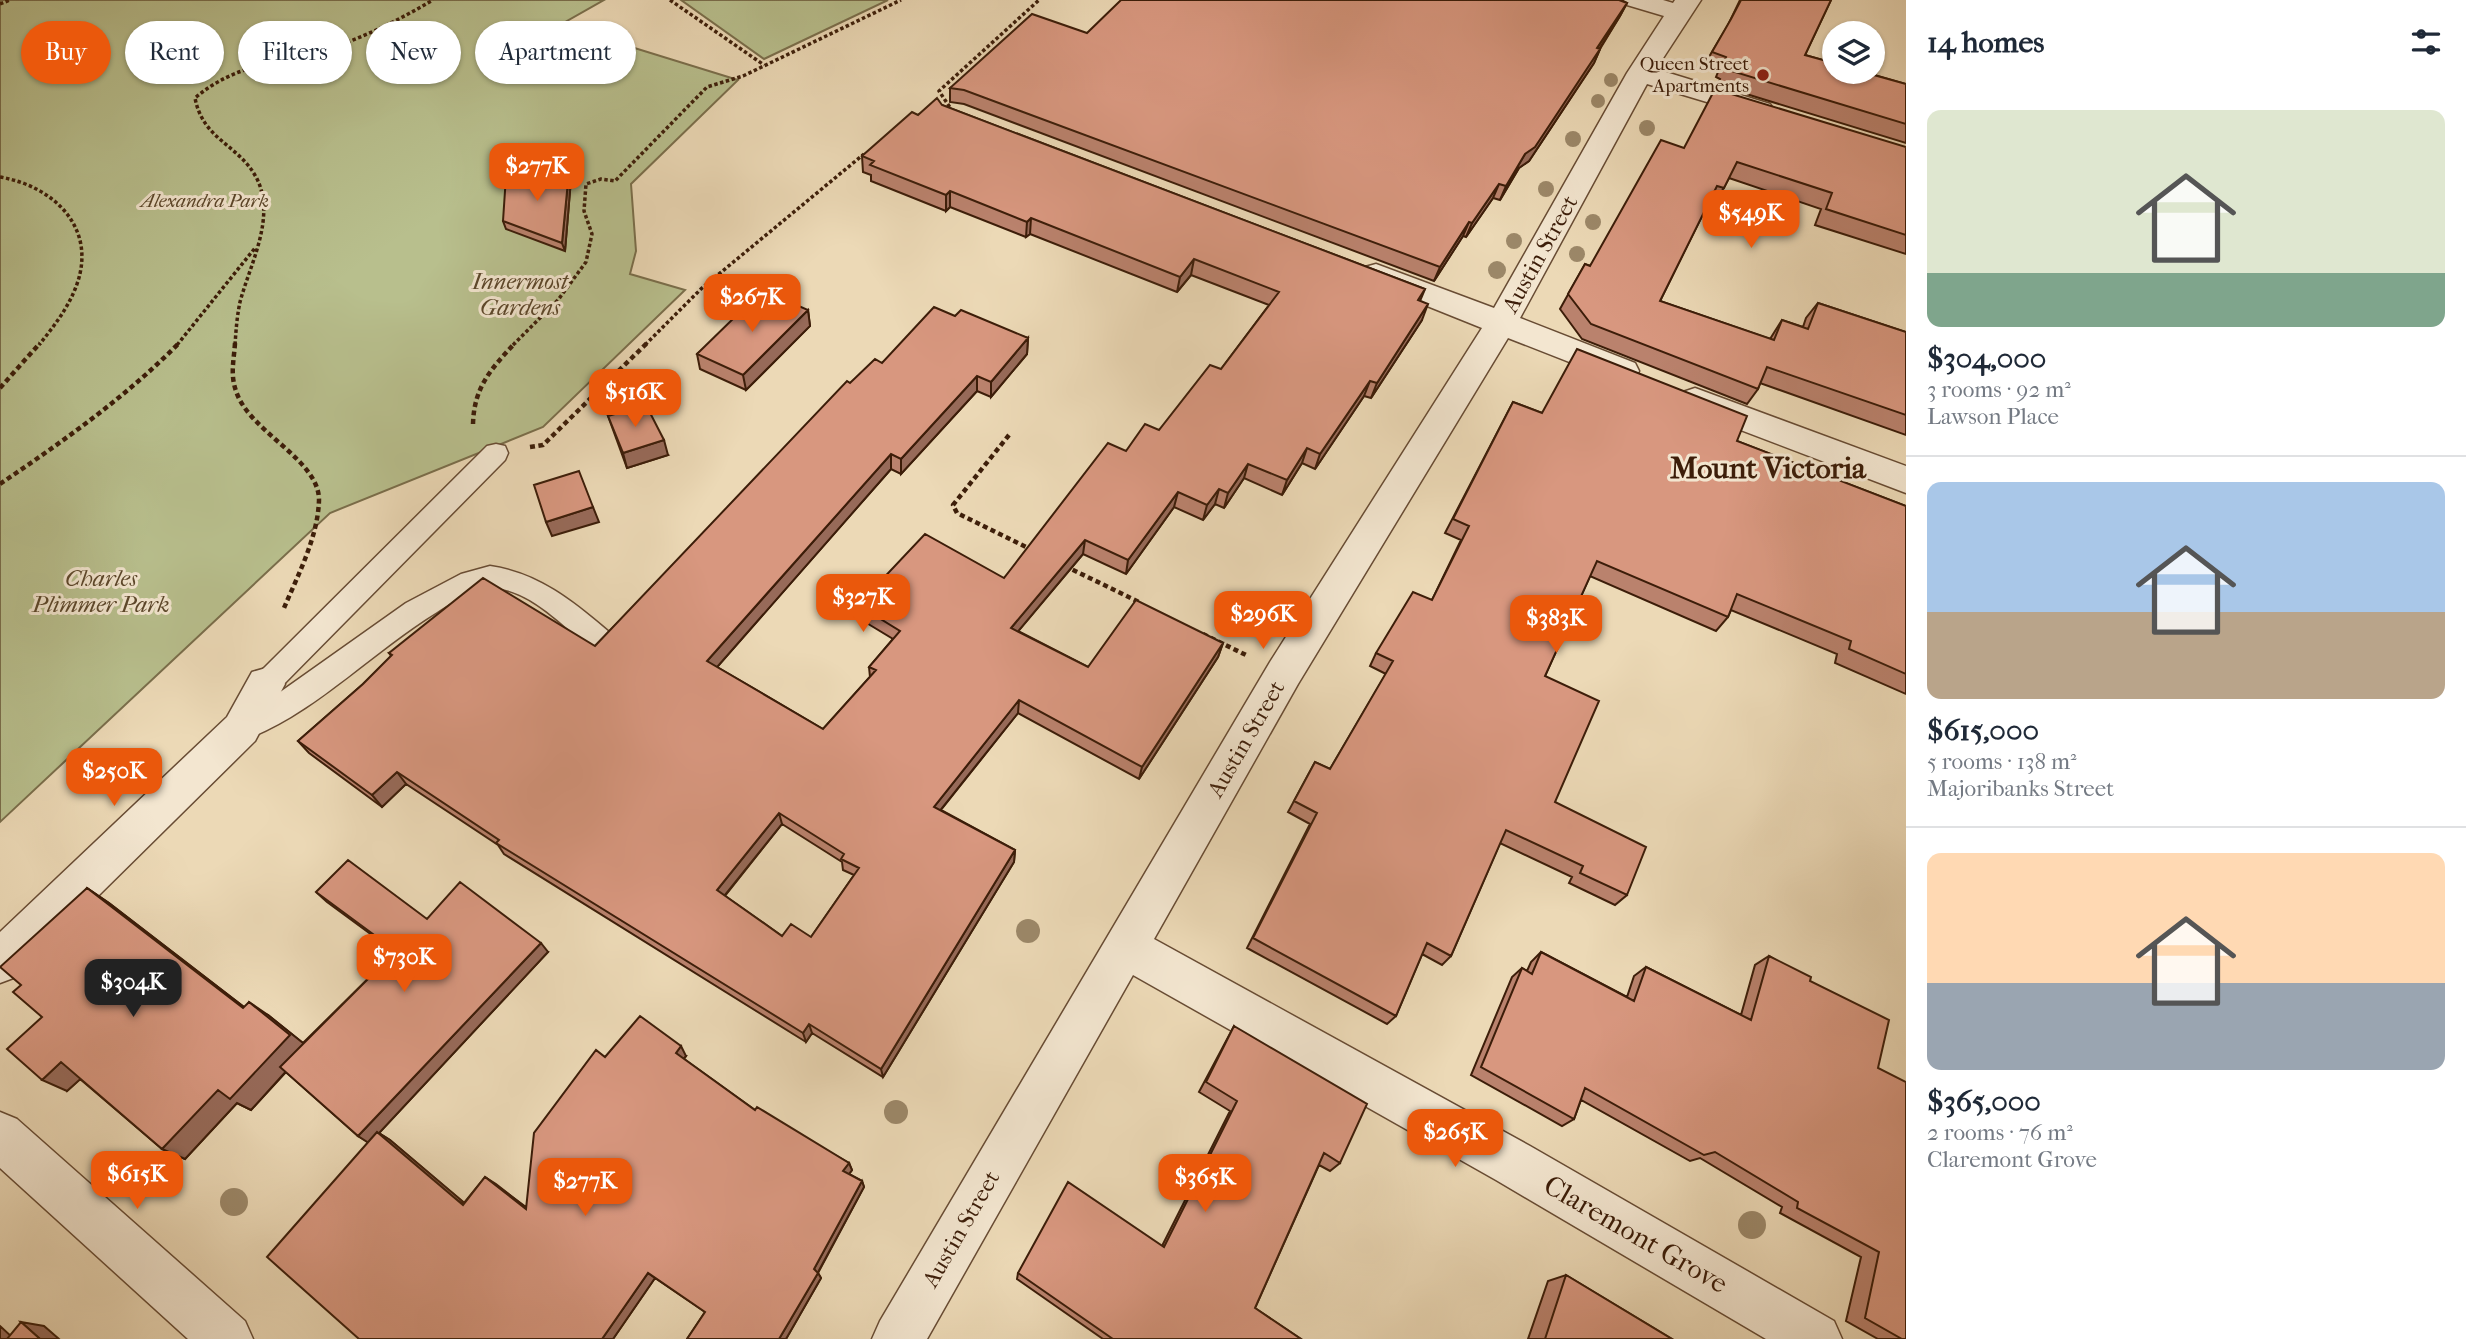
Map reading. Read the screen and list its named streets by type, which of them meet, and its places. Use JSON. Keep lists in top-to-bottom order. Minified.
{"streets":{"street":["Austin Street","Claremont Grove"]},"crossings":[["Austin Street","Claremont Grove"]],"districts":["Mount Victoria"],"parks":["Alexandra Park","Innermost Gardens","Charles Plimmer Park"],"places":["Queen Street Apartments"],"page":{"heading":"14 homes","chip":["Buy","Rent","Filters","New","Apartment"],"list":[{"name":"$304,000","note":"3 rooms · 92 m² · Lawson Place"},{"name":"$615,000","note":"5 rooms · 138 m² · Majoribanks Street"},{"name":"$365,000","note":"2 rooms · 76 m² · Claremont Grove"}],"price":["$277K","$549K","$267K","$516K","$327K","$296K","$383K","$250K","$730K","$304K","$265K","$615K","$365K","$277K"]}}
